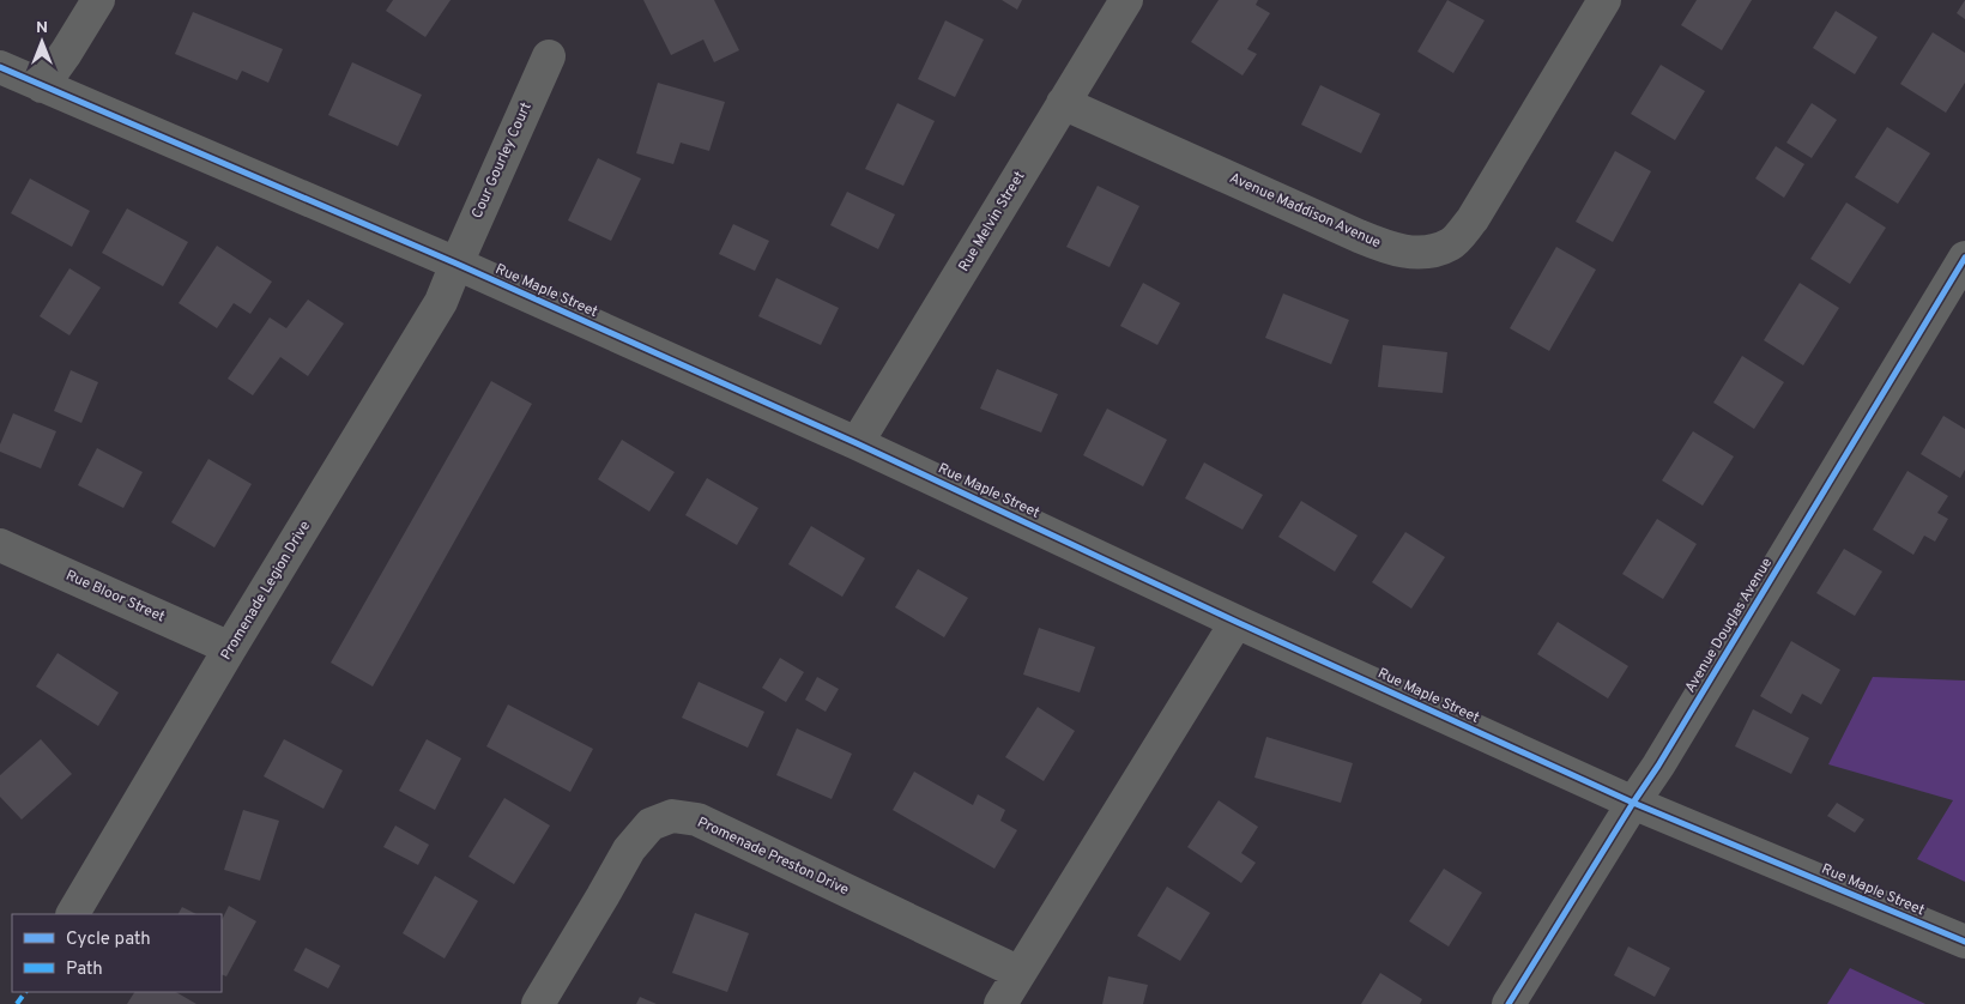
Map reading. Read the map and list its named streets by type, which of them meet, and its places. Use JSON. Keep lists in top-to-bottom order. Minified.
{"streets":{"street":["Cour Gourley Court","Avenue Maddison Avenue","Rue Melvin Street","Rue Maple Street","Promenade Legion Drive","Rue Bloor Street","Avenue Douglas Avenue","Promenade Preston Drive"]},"crossings":[["Cour Gourley Court","Rue Maple Street"],["Cour Gourley Court","Promenade Legion Drive"],["Avenue Maddison Avenue","Rue Melvin Street"],["Rue Melvin Street","Rue Maple Street"],["Rue Maple Street","Promenade Legion Drive"],["Rue Maple Street","Avenue Douglas Avenue"],["Promenade Legion Drive","Rue Bloor Street"]],"legend":["Cycle path","Path"],"north":"top"}
